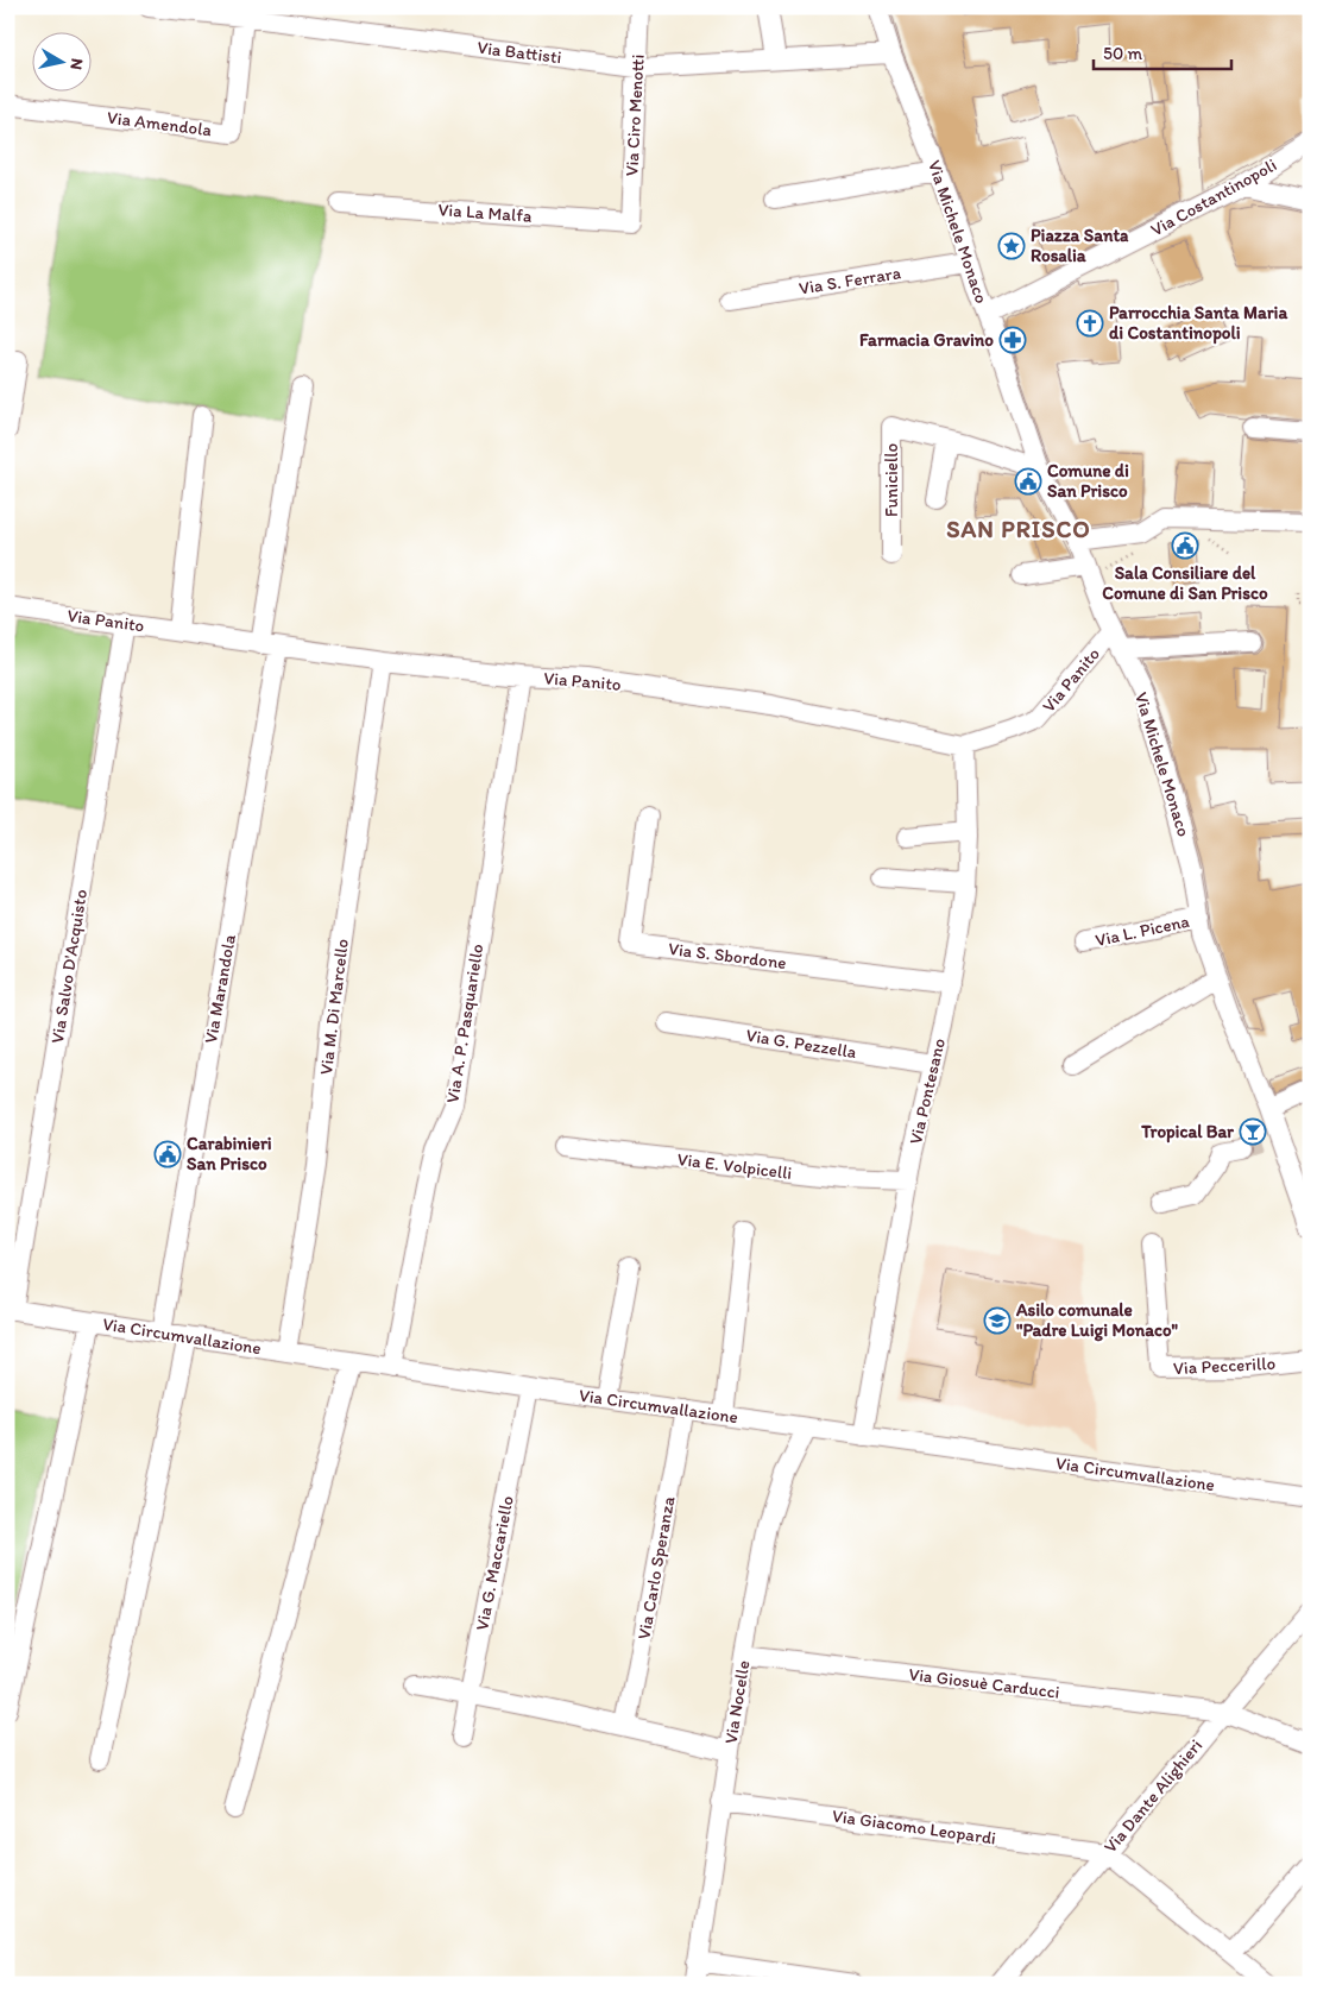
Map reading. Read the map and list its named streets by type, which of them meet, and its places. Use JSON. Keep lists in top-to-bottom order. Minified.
{"streets":{"street":["Via Battisti","Via Ciro Menotti","Via Amendola","Via Costantinopoli","Via La Malfa","Via Michele Monaco","Via S. Ferrara","Funiciello","Via Panito","Via L. Picena","Via S. Sbordone","Via Salvo D'Acquisto","Via Marandola","Via M. Di Marcello","Via A. P. Pasquariello","Via G. Pezzella","Via Pontesano","Via E. Volpicelli","Via Circumvallazione","Via Peccerillo","Via G. Maccariello","Via Carlo Speranza","Via Giosuè Carducci","Via Nocelle","Via Dante Alighieri","Via Giacomo Leopardi"]},"crossings":[["Via Battisti","Via Ciro Menotti"],["Via Battisti","Via Amendola"],["Via Battisti","Via Michele Monaco"],["Via Ciro Menotti","Via La Malfa"],["Via Costantinopoli","Via Michele Monaco"],["Via Michele Monaco","Via S. Ferrara"],["Via Michele Monaco","Funiciello"],["Via Michele Monaco","Via Panito"],["Via Michele Monaco","Via L. Picena"],["Via Panito","Via Salvo D'Acquisto"],["Via Panito","Via Marandola"],["Via Panito","Via M. Di Marcello"],["Via Panito","Via A. P. Pasquariello"],["Via Panito","Via Pontesano"],["Via S. Sbordone","Via Pontesano"],["Via Salvo D'Acquisto","Via Circumvallazione"],["Via Marandola","Via Circumvallazione"],["Via M. Di Marcello","Via Circumvallazione"],["Via A. P. Pasquariello","Via Circumvallazione"],["Via G. Pezzella","Via Pontesano"],["Via Pontesano","Via E. Volpicelli"],["Via Pontesano","Via Circumvallazione"],["Via Circumvallazione","Via G. Maccariello"],["Via Circumvallazione","Via Carlo Speranza"],["Via Circumvallazione","Via Nocelle"],["Via Giosuè Carducci","Via Nocelle"],["Via Giosuè Carducci","Via Dante Alighieri"],["Via Nocelle","Via Giacomo Leopardi"],["Via Dante Alighieri","Via Giacomo Leopardi"]],"districts":["SAN PRISCO"],"places":{"place":["Piazza Santa Rosalia"],"church":["Parrocchia Santa Maria di Costantinopoli"],"pharmacy":["Farmacia Gravino"],"public building":["Comune di San Prisco","Sala Consiliare del Comune di San Prisco","Carabinieri San Prisco"],"bar":["Tropical Bar"],"school or university":["Asilo comunale \"Padre Luigi Monaco\""]},"scale_bar":"50 m","north":"right"}
